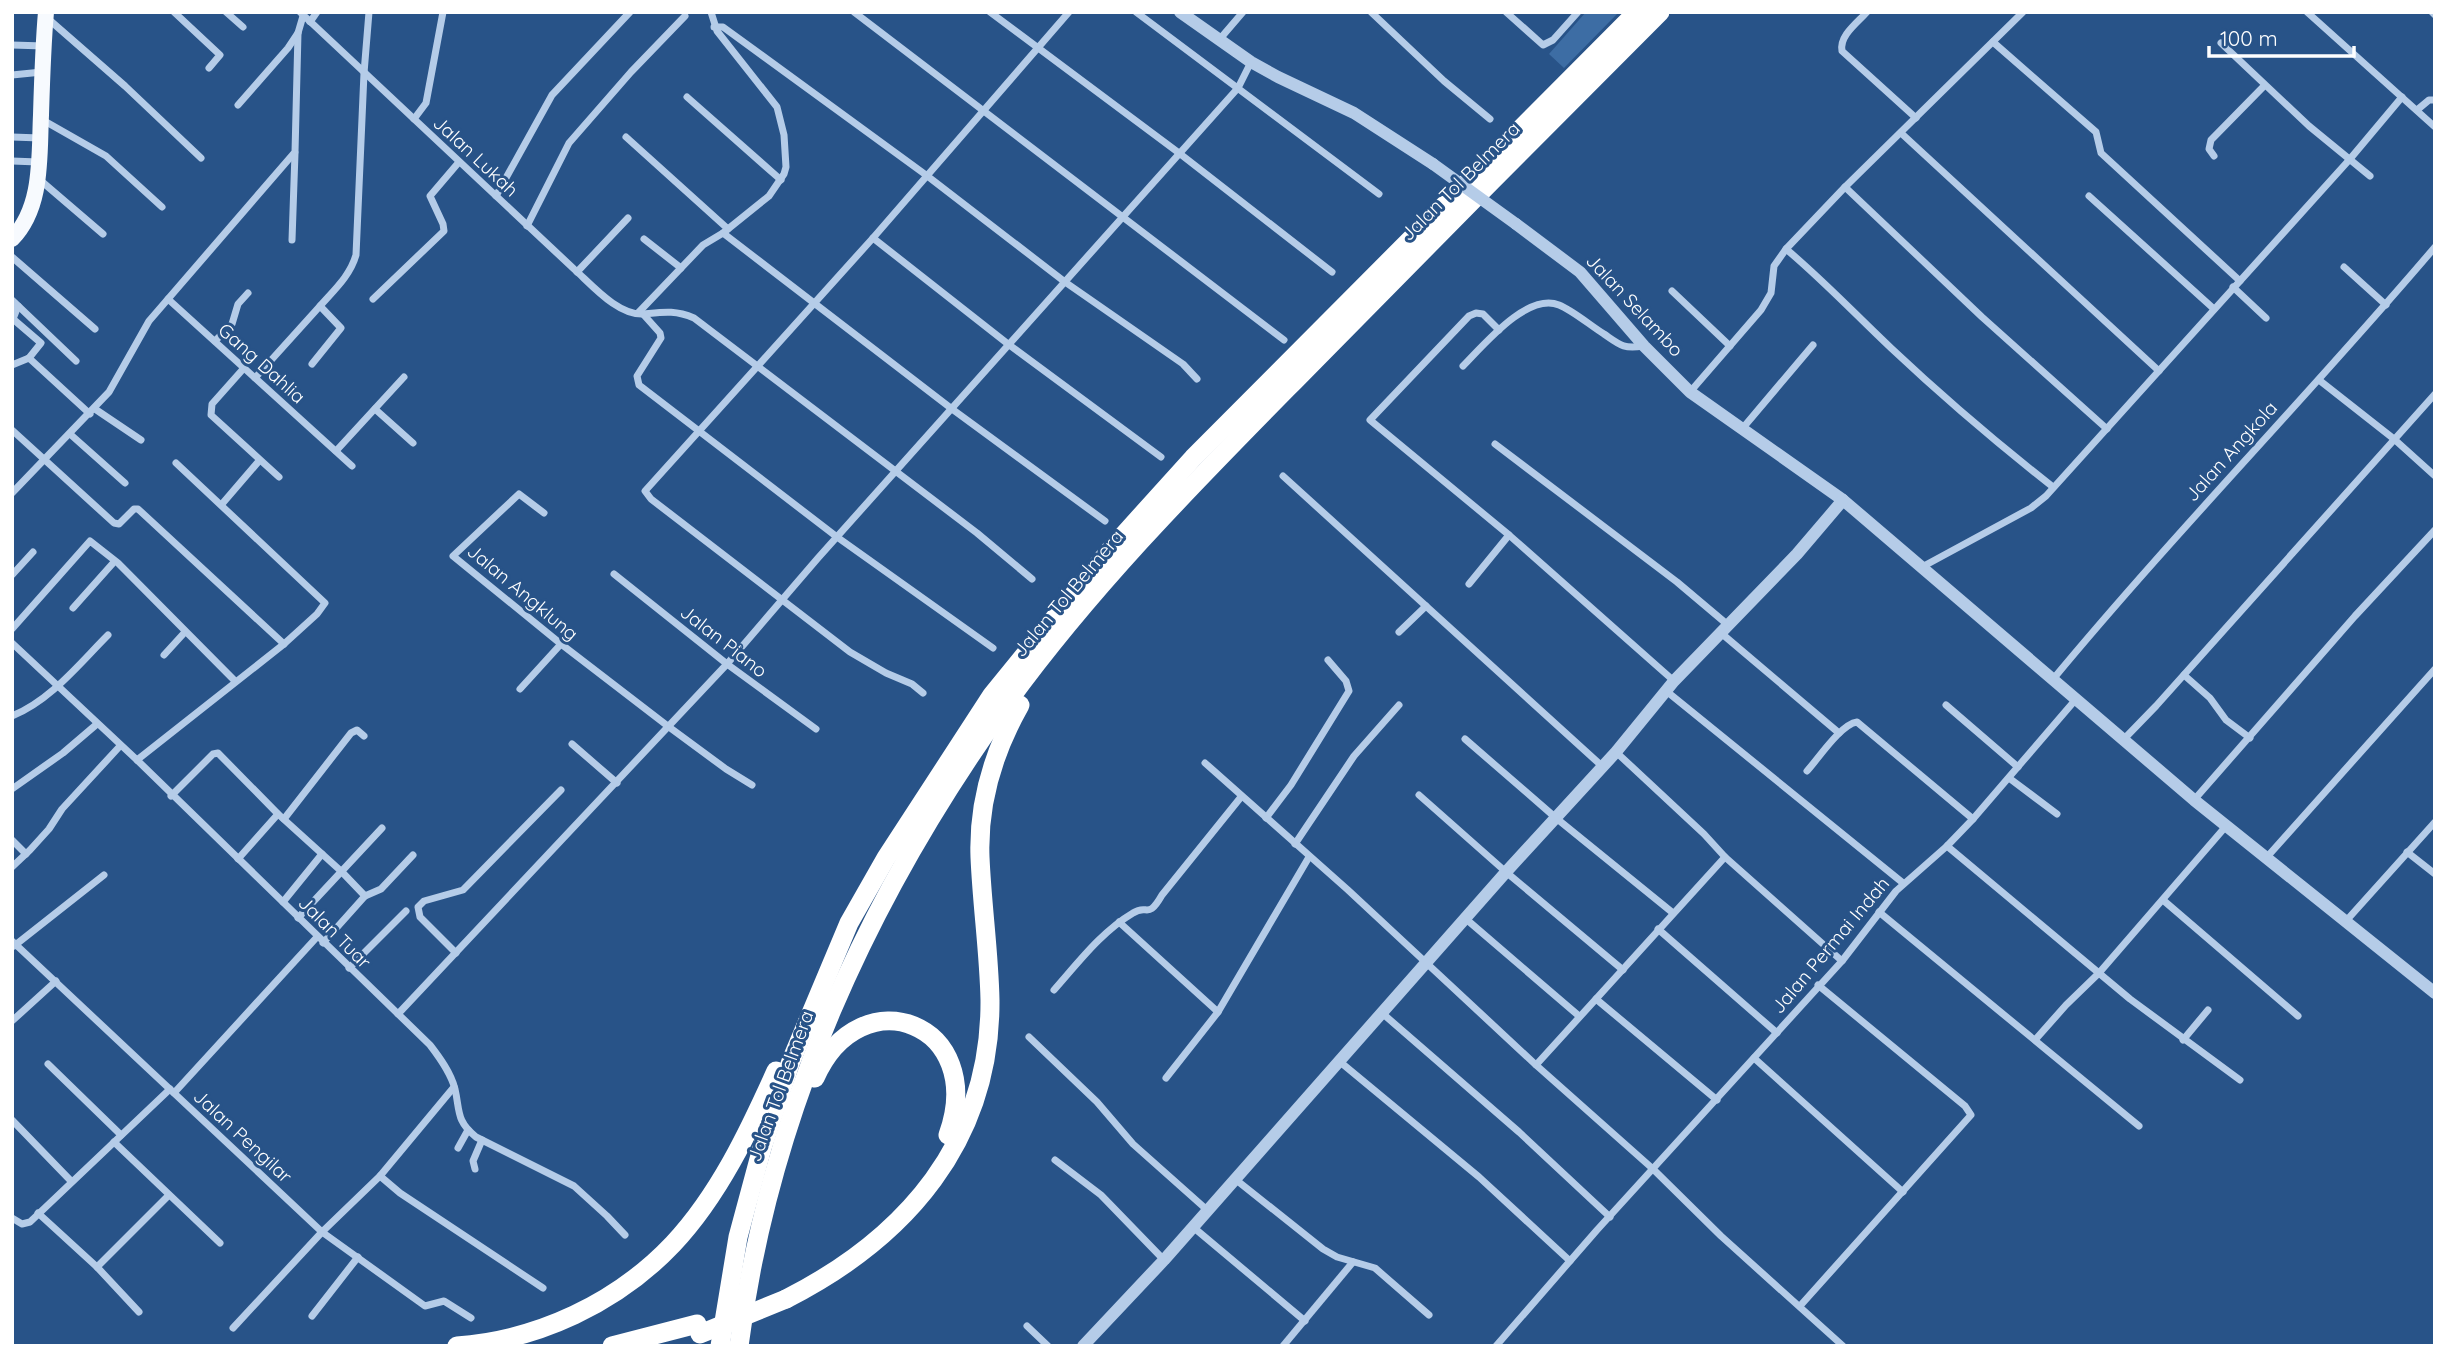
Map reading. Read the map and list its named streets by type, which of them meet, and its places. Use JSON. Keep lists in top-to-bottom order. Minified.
{"streets":{"highway":["Jalan Tol Belmera"],"street":["Jalan Lukah","Jalan Selambo","Gang Dahlia","Jalan Angkola","Jalan Angklung","Jalan Piano","Jalan Tuar","Jalan Permai Indah","Jalan Pengilar"]},"crossings":[["Jalan Selambo","Jalan Angkola"],["Jalan Selambo","Jalan Permai Indah"]],"scale_bar":"100 m"}
